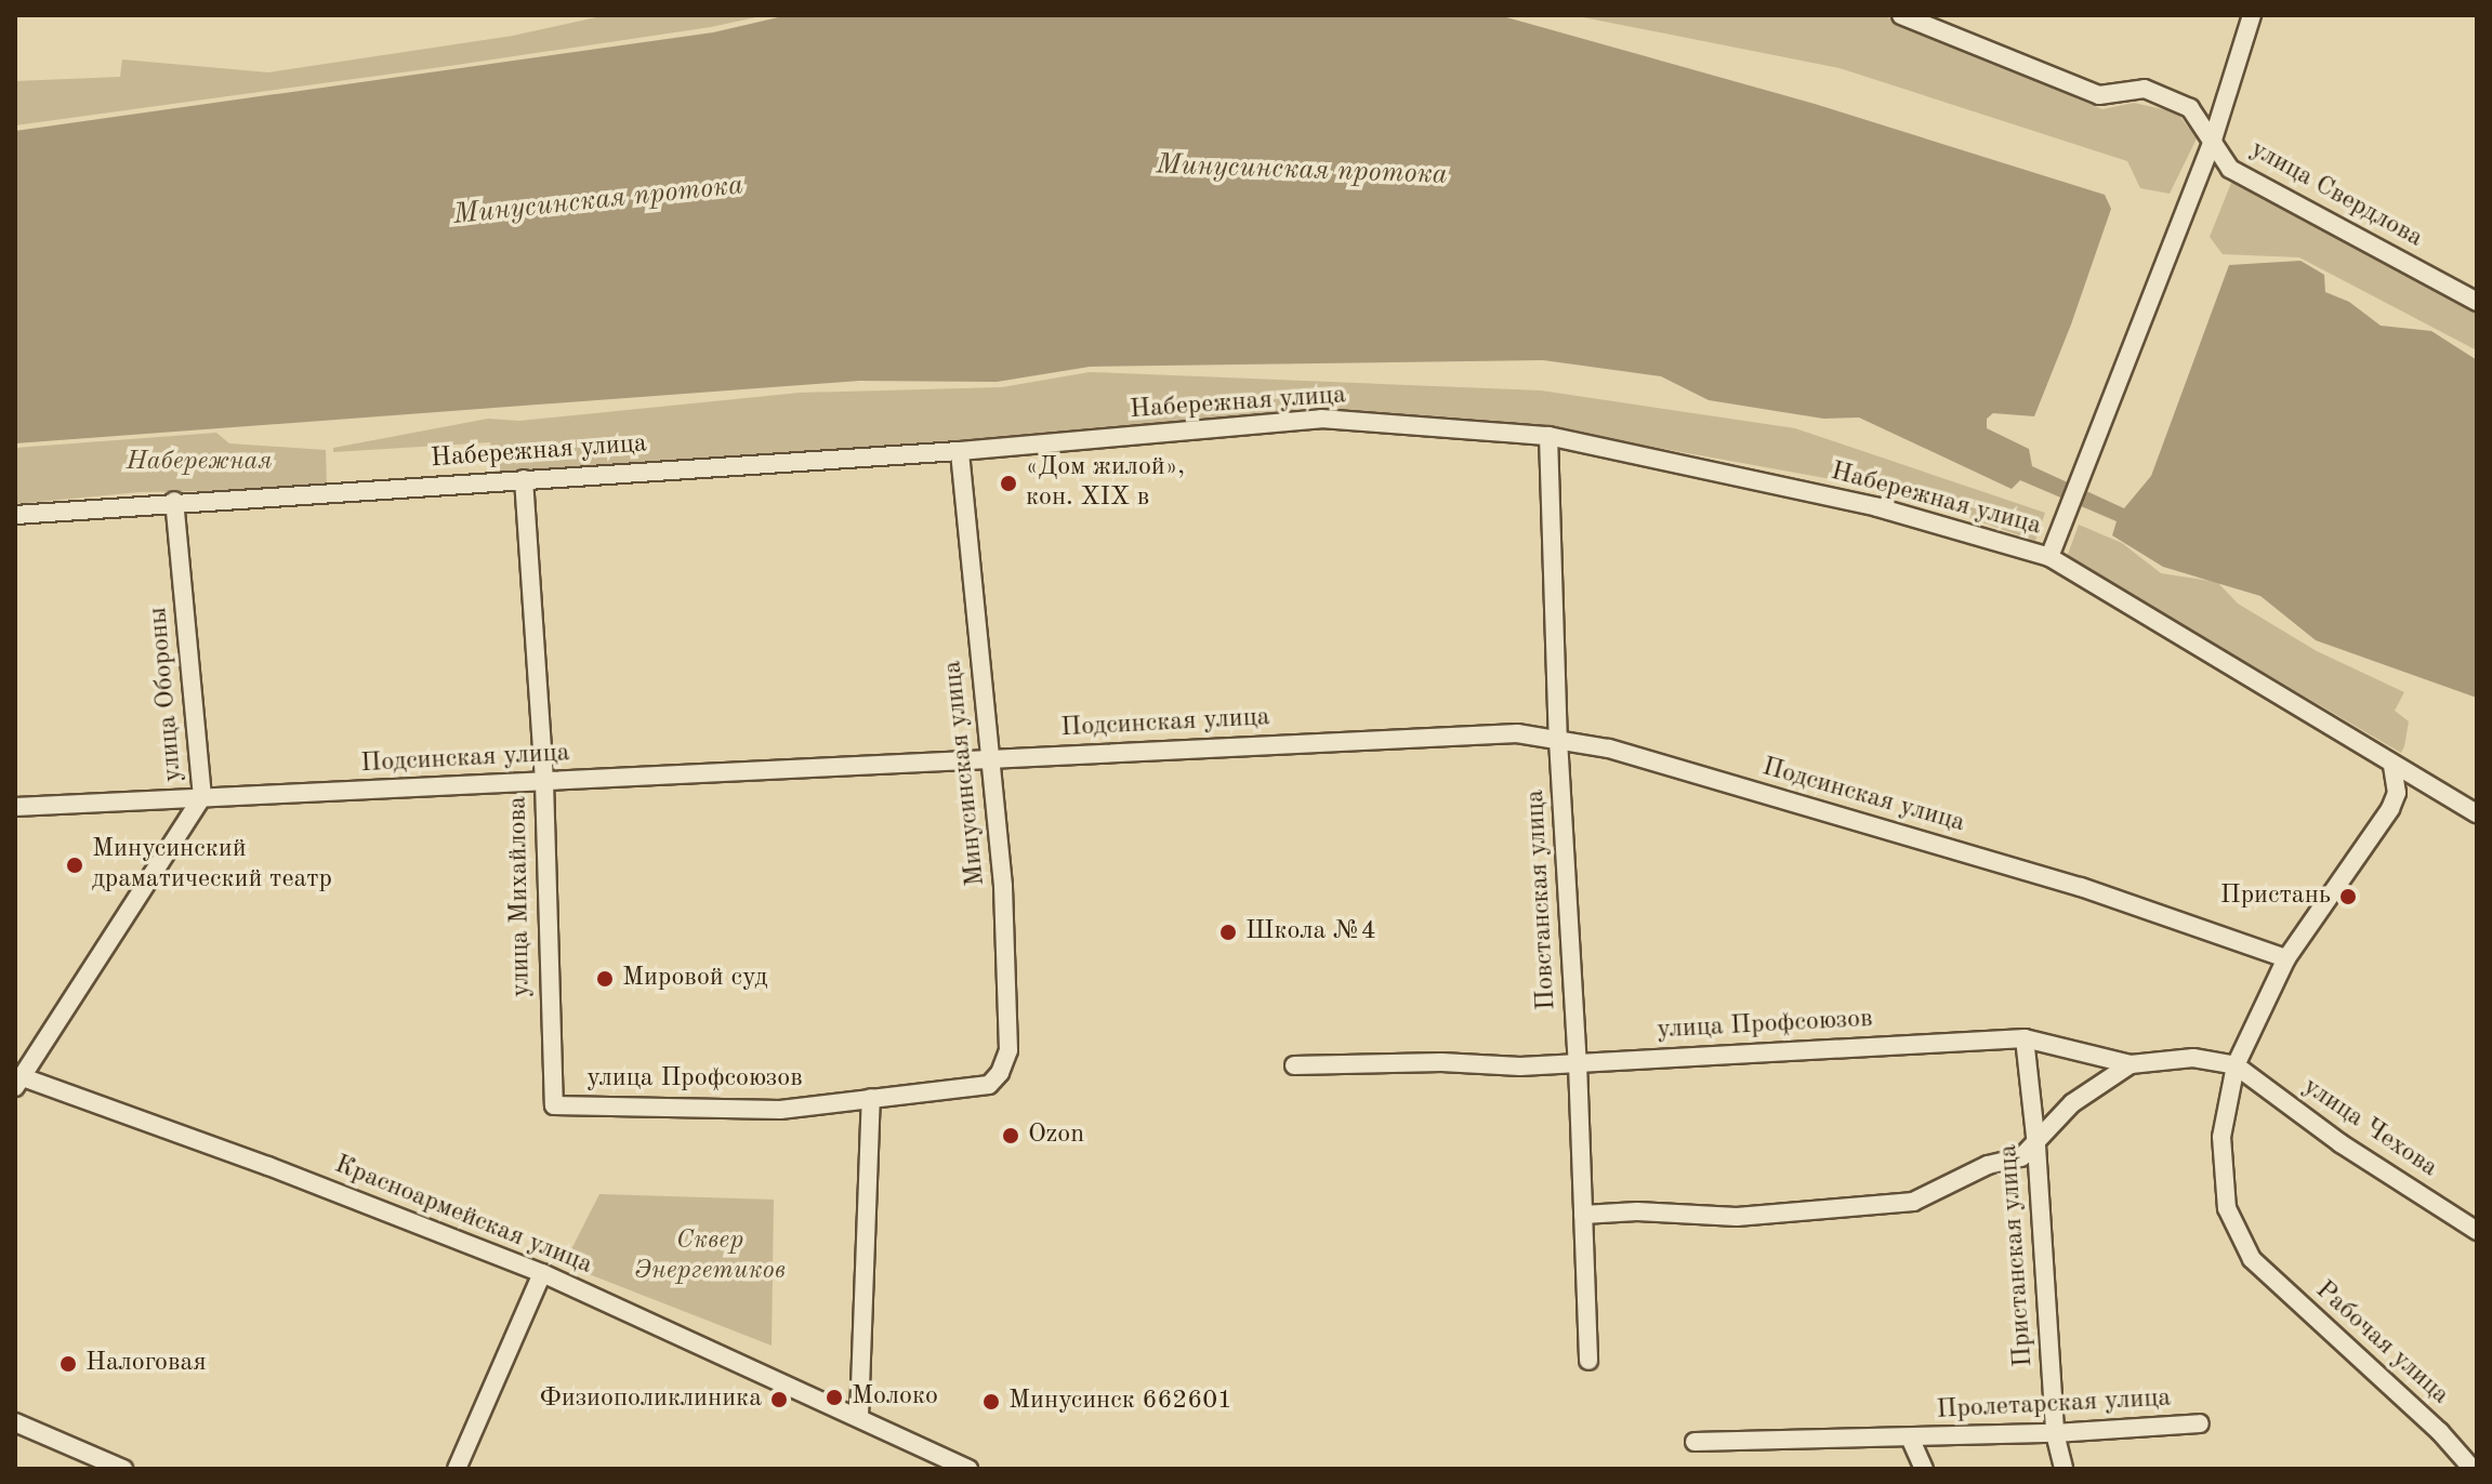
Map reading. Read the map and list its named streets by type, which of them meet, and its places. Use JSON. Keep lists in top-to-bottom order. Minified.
{"streets":{"street":["улица Свердлова","Набережная улица","улица Обороны","Подсинская улица","Минусинская улица","улица Михайлова","Повстанская улица","улица Профсоюзов","улица Чехова","Красноармейская улица","Пристанская улица","Рабочая улица","Пролетарская улица"]},"crossings":[["Набережная улица","улица Обороны"],["Набережная улица","Минусинская улица"],["Набережная улица","улица Михайлова"],["Набережная улица","Повстанская улица"],["улица Обороны","Подсинская улица"],["улица Обороны","Красноармейская улица"],["Подсинская улица","Минусинская улица"],["Подсинская улица","улица Михайлова"],["Подсинская улица","Повстанская улица"],["Минусинская улица","улица Профсоюзов"],["улица Михайлова","улица Профсоюзов"],["Повстанская улица","улица Профсоюзов"],["улица Профсоюзов","улица Чехова"],["улица Профсоюзов","Пристанская улица"],["улица Профсоюзов","Рабочая улица"],["улица Чехова","Рабочая улица"],["Пристанская улица","Пролетарская улица"]],"water":["Минусинская протока"],"parks":["Набережная","Сквер Энергетиков"],"places":["«Дом жилой», кон. ХIХ в","Минусинский драматический театр","Пристань","Школа №4","Мировой суд","Ozon","Налоговая","Молоко","Физиополиклиника","Минусинск 662601"]}
